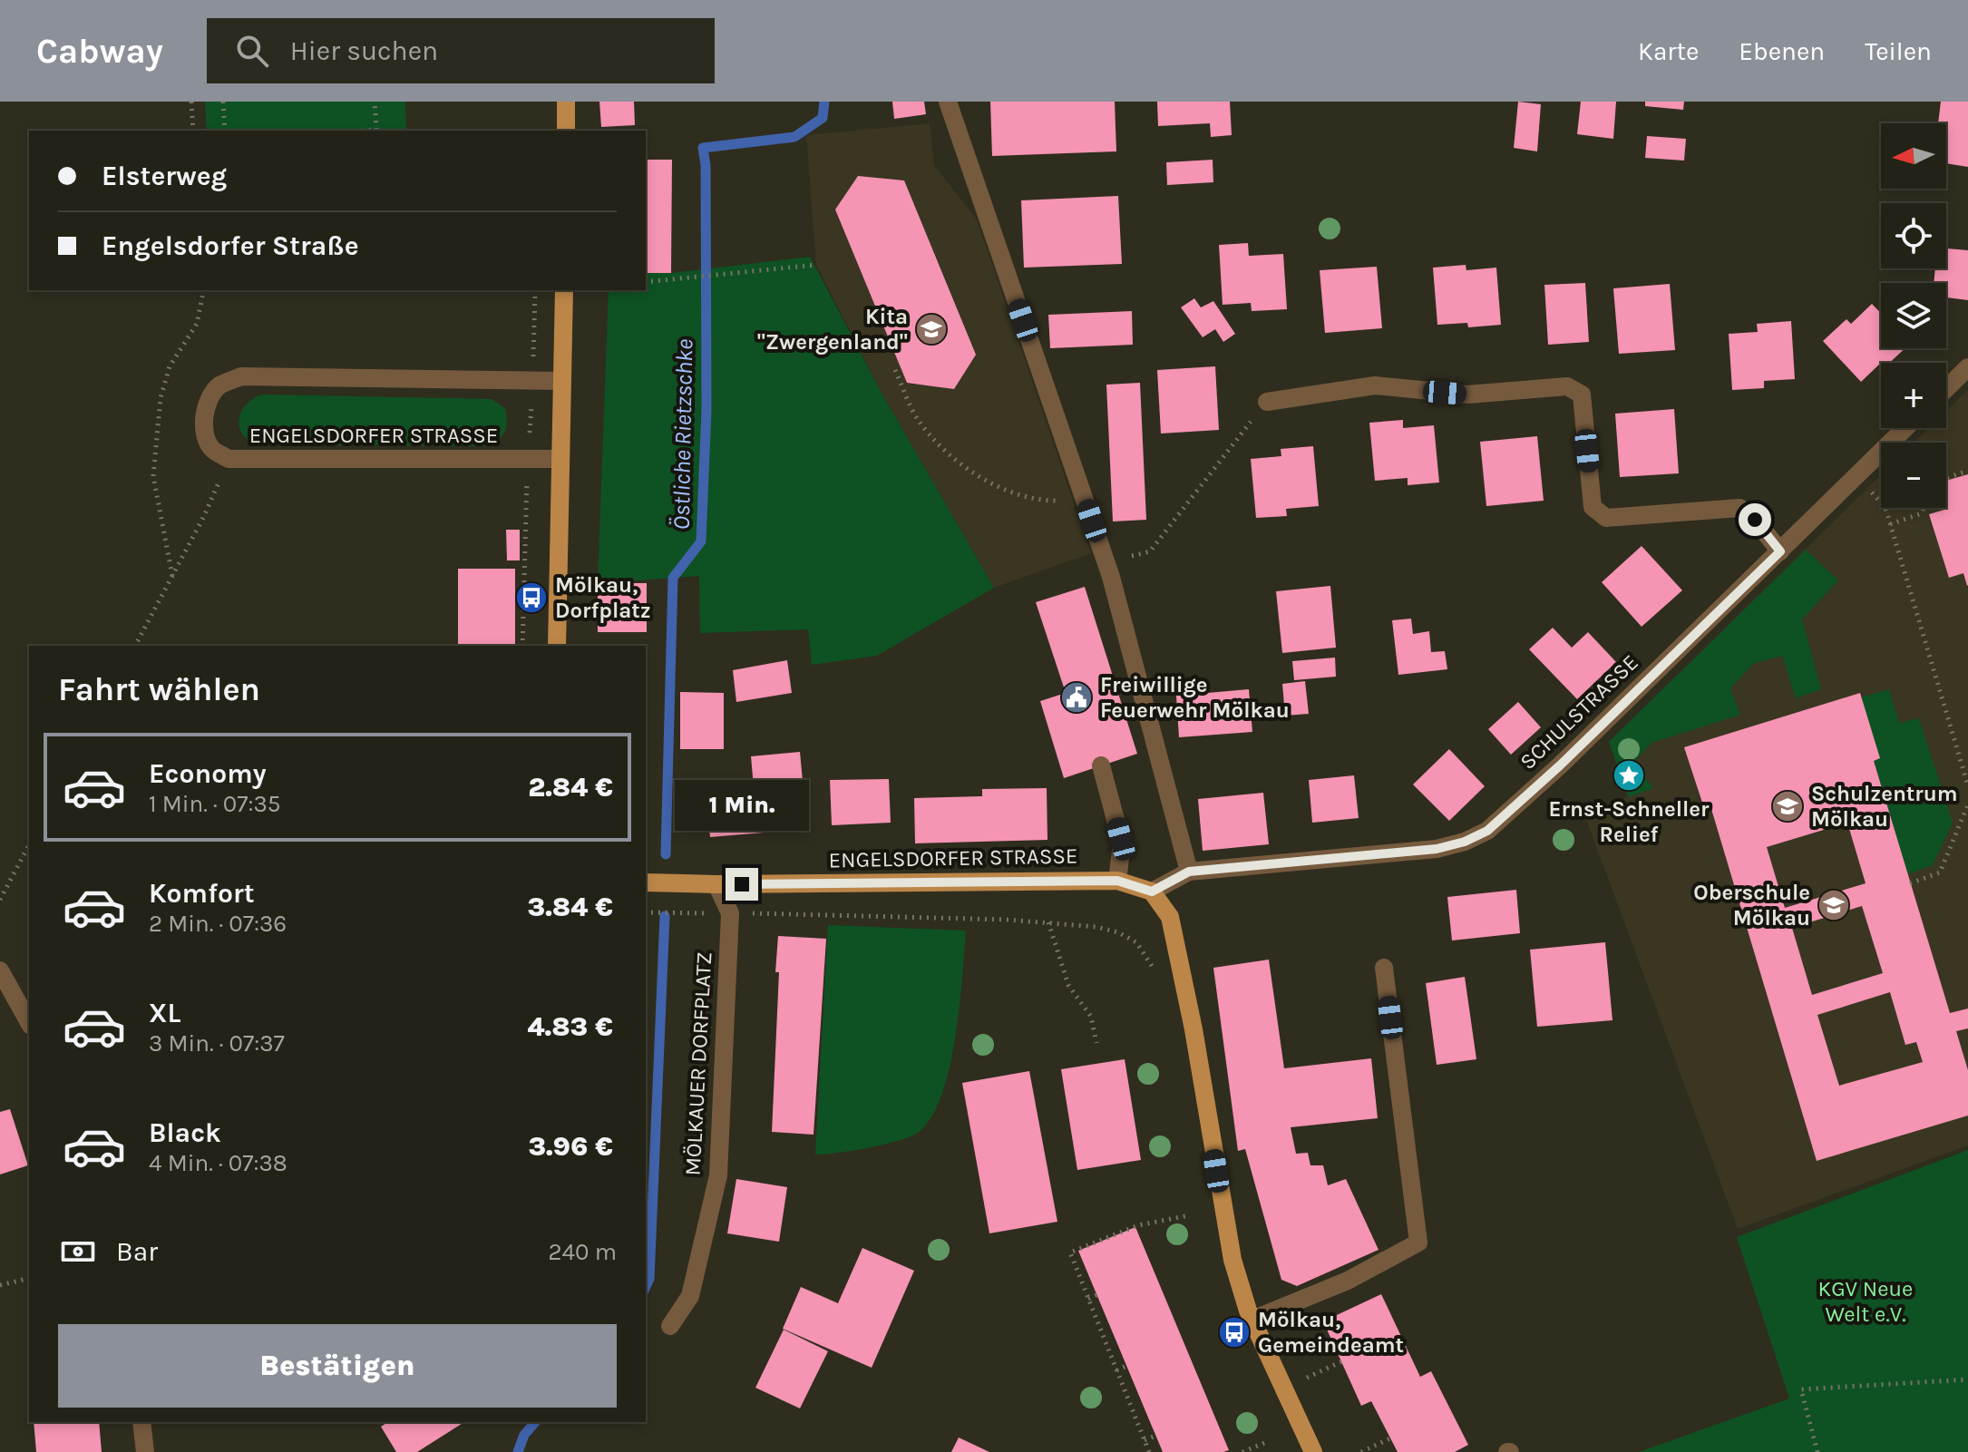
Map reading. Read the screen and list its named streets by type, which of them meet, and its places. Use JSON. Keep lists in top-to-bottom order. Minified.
{"streets":{"main road":["ENGELSDORFER STRASSE"],"street":["SCHULSTRASSE","MÖLKAUER DORFPLATZ"]},"crossings":[["ENGELSDORFER STRASSE","SCHULSTRASSE"],["ENGELSDORFER STRASSE","MÖLKAUER DORFPLATZ"]],"water":["Östliche Rietzschke"],"parks":["KGV Neue Welt e.V."],"places":{"school or university":["Kita \"Zwergenland\"","Schulzentrum Mölkau","Oberschule Mölkau"],"bus stop":["Mölkau, Dorfplatz","Mölkau, Gemeindeamt"],"public building":["Freiwillige Feuerwehr Mölkau"],"place":["Ernst-Schneller Relief"]},"north":"left","page":{"header":"Cabway","search":"Hier suchen","nav":["Karte","Ebenen","Teilen"],"map_buttons":["+","−"],"banner":["Elsterweg","Engelsdorfer Straße"],"heading":"Fahrt wählen","list":[{"name":"Economy","note":"1 Min. · 07:35","value":"2.84 €"},{"name":"Komfort","note":"2 Min. · 07:36","value":"3.84 €"},{"name":"XL","note":"3 Min. · 07:37","value":"4.83 €"},{"name":"Black","note":"4 Min. · 07:38","value":"3.96 €"}],"bubble":"1 Min.","pay":["Bar","240 m"],"buttons":"Bestätigen"}}
